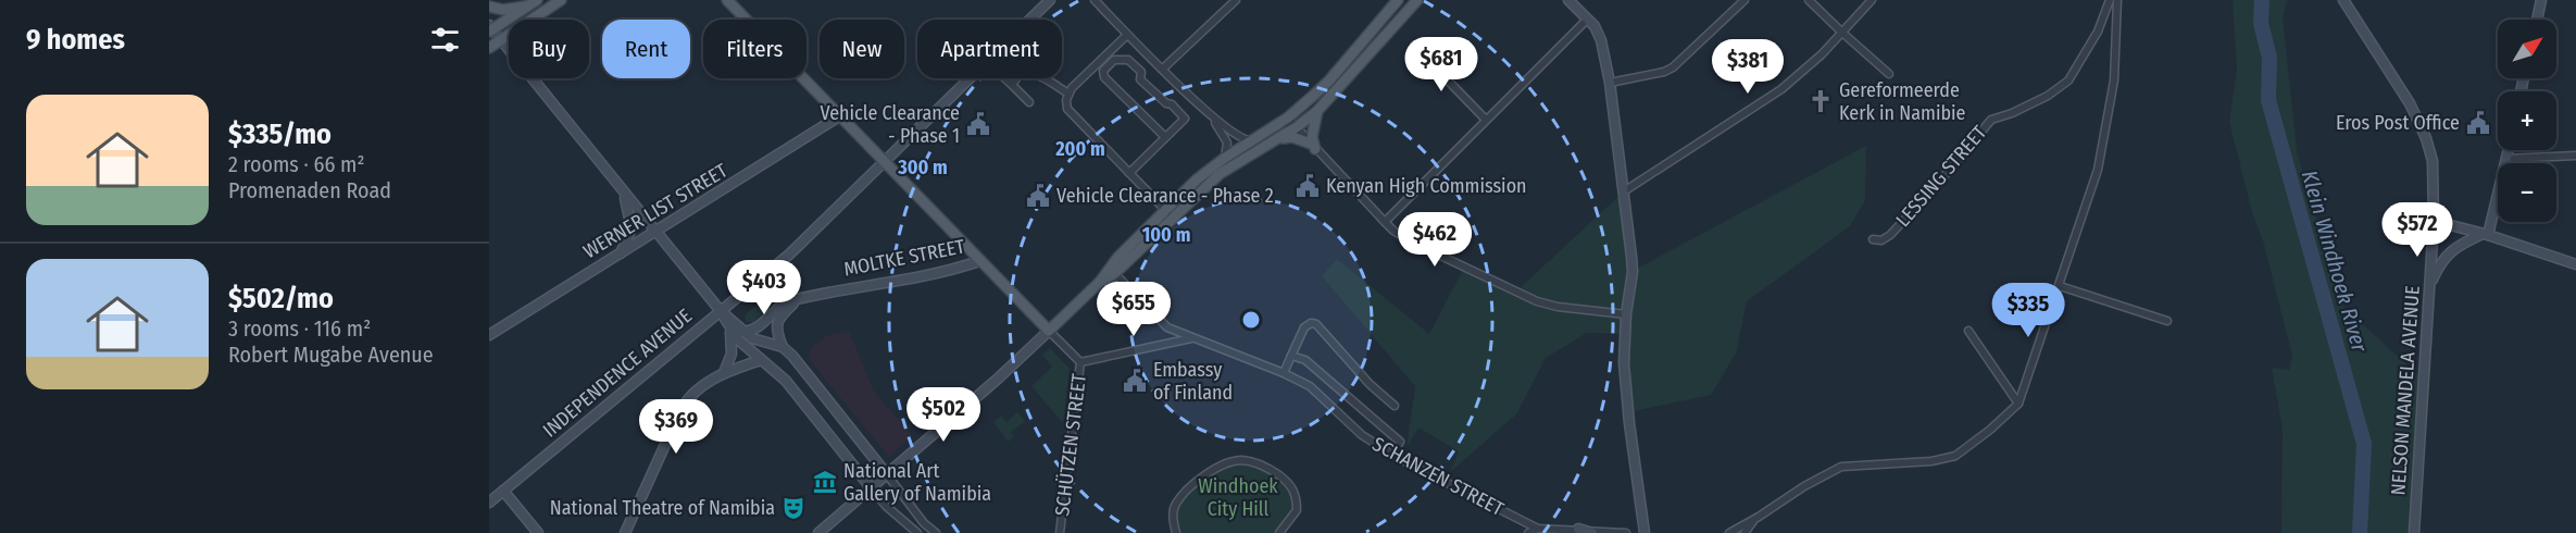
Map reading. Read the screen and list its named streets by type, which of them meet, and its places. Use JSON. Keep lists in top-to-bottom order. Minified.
{"streets":{"street":["LESSING STREET","WERNER LIST STREET","MOLTKE STREET","INDEPENDENCE AVENUE","NELSON MANDELA AVENUE","SCHÜTZEN STREET","SCHANZEN STREET"]},"water":["Klein Windhoek River"],"parks":["Windhoek City Hill"],"places":{"church":["Gereformeerde Kerk in Namibie"],"public building":["Eros Post Office","Vehicle Clearance - Phase 1","Kenyan High Commission","Vehicle Clearance - Phase 2","Embassy of Finland"],"museum":["National Art Gallery of Namibia"],"theatre":["National Theatre of Namibia"]},"north":"top right","page":{"heading":"9 homes","map_buttons":["+","−"],"chip":["Buy","Rent","Filters","New","Apartment"],"price":["$681","$381","$572","$462","$403","$655","$335","$502","$369"],"list":[{"name":"$335/mo","note":"2 rooms · 66 m² · Promenaden Road"},{"name":"$502/mo","note":"3 rooms · 116 m² · Robert Mugabe Avenue"}]},"rings":["200 m","300 m","100 m"]}
